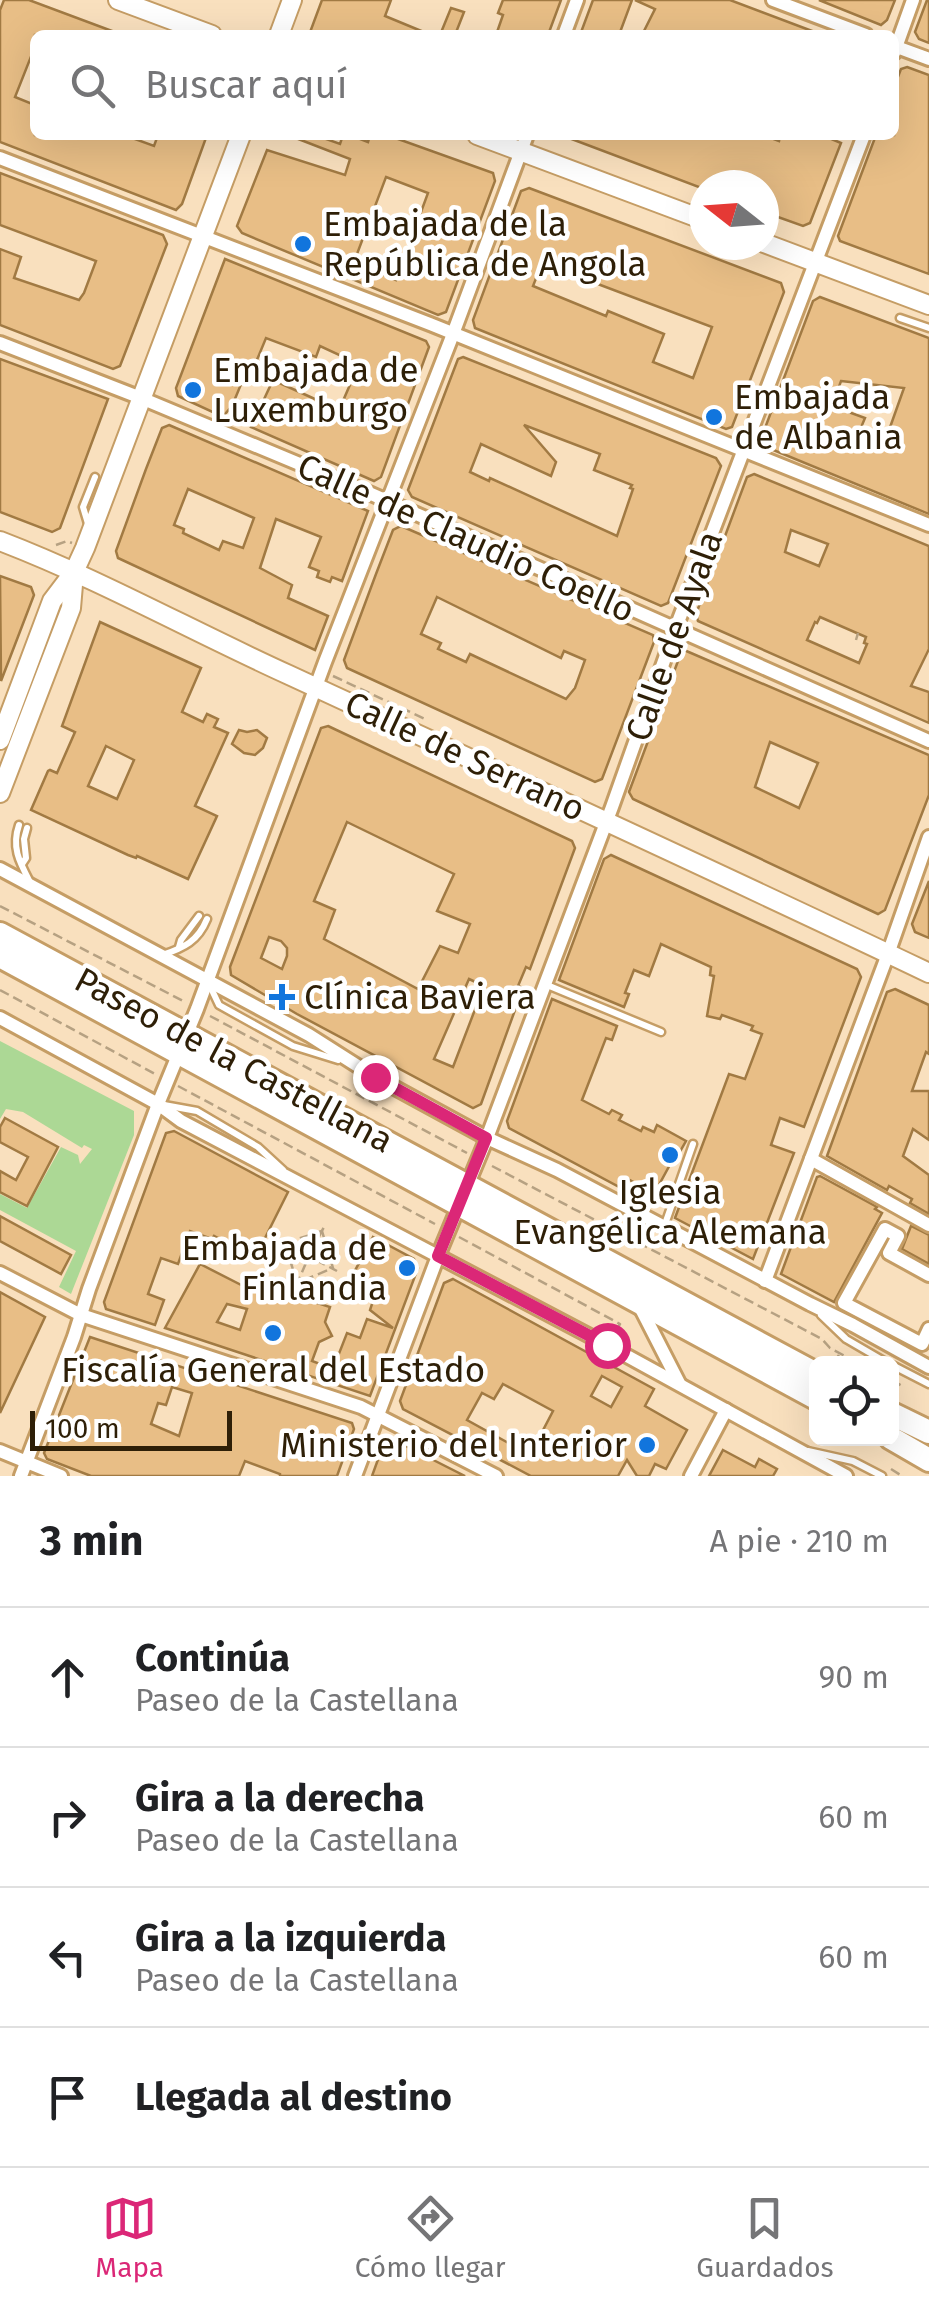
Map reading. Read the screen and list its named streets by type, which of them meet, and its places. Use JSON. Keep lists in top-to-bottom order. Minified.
{"streets":{"highway":["Paseo de la Castellana"],"main road":["Calle de Serrano"],"street":["Calle de Claudio Coello","Calle de Ayala"]},"crossings":[["Calle de Claudio Coello","Calle de Ayala"],["Calle de Ayala","Calle de Serrano"],["Calle de Ayala","Paseo de la Castellana"]],"places":{"other":["Embajada de la República de Angola","Embajada de Luxemburgo","Embajada de Albania","Iglesia Evangélica Alemana","Embajada de Finlandia","Fiscalía General del Estado","Ministerio del Interior"],"health":["Clínica Baviera"]},"scale_bar":"100 m","north":"left","page":{"search":"Buscar aquí","scale":"100 m","heading":["3 min","A pie · 210 m"],"list":[["Continúa","Paseo de la Castellana","90 m"],["Gira a la derecha","Paseo de la Castellana","60 m"],["Gira a la izquierda","Paseo de la Castellana","60 m"],"Llegada al destino"],"nav":["Mapa","Cómo llegar","Guardados"]}}
